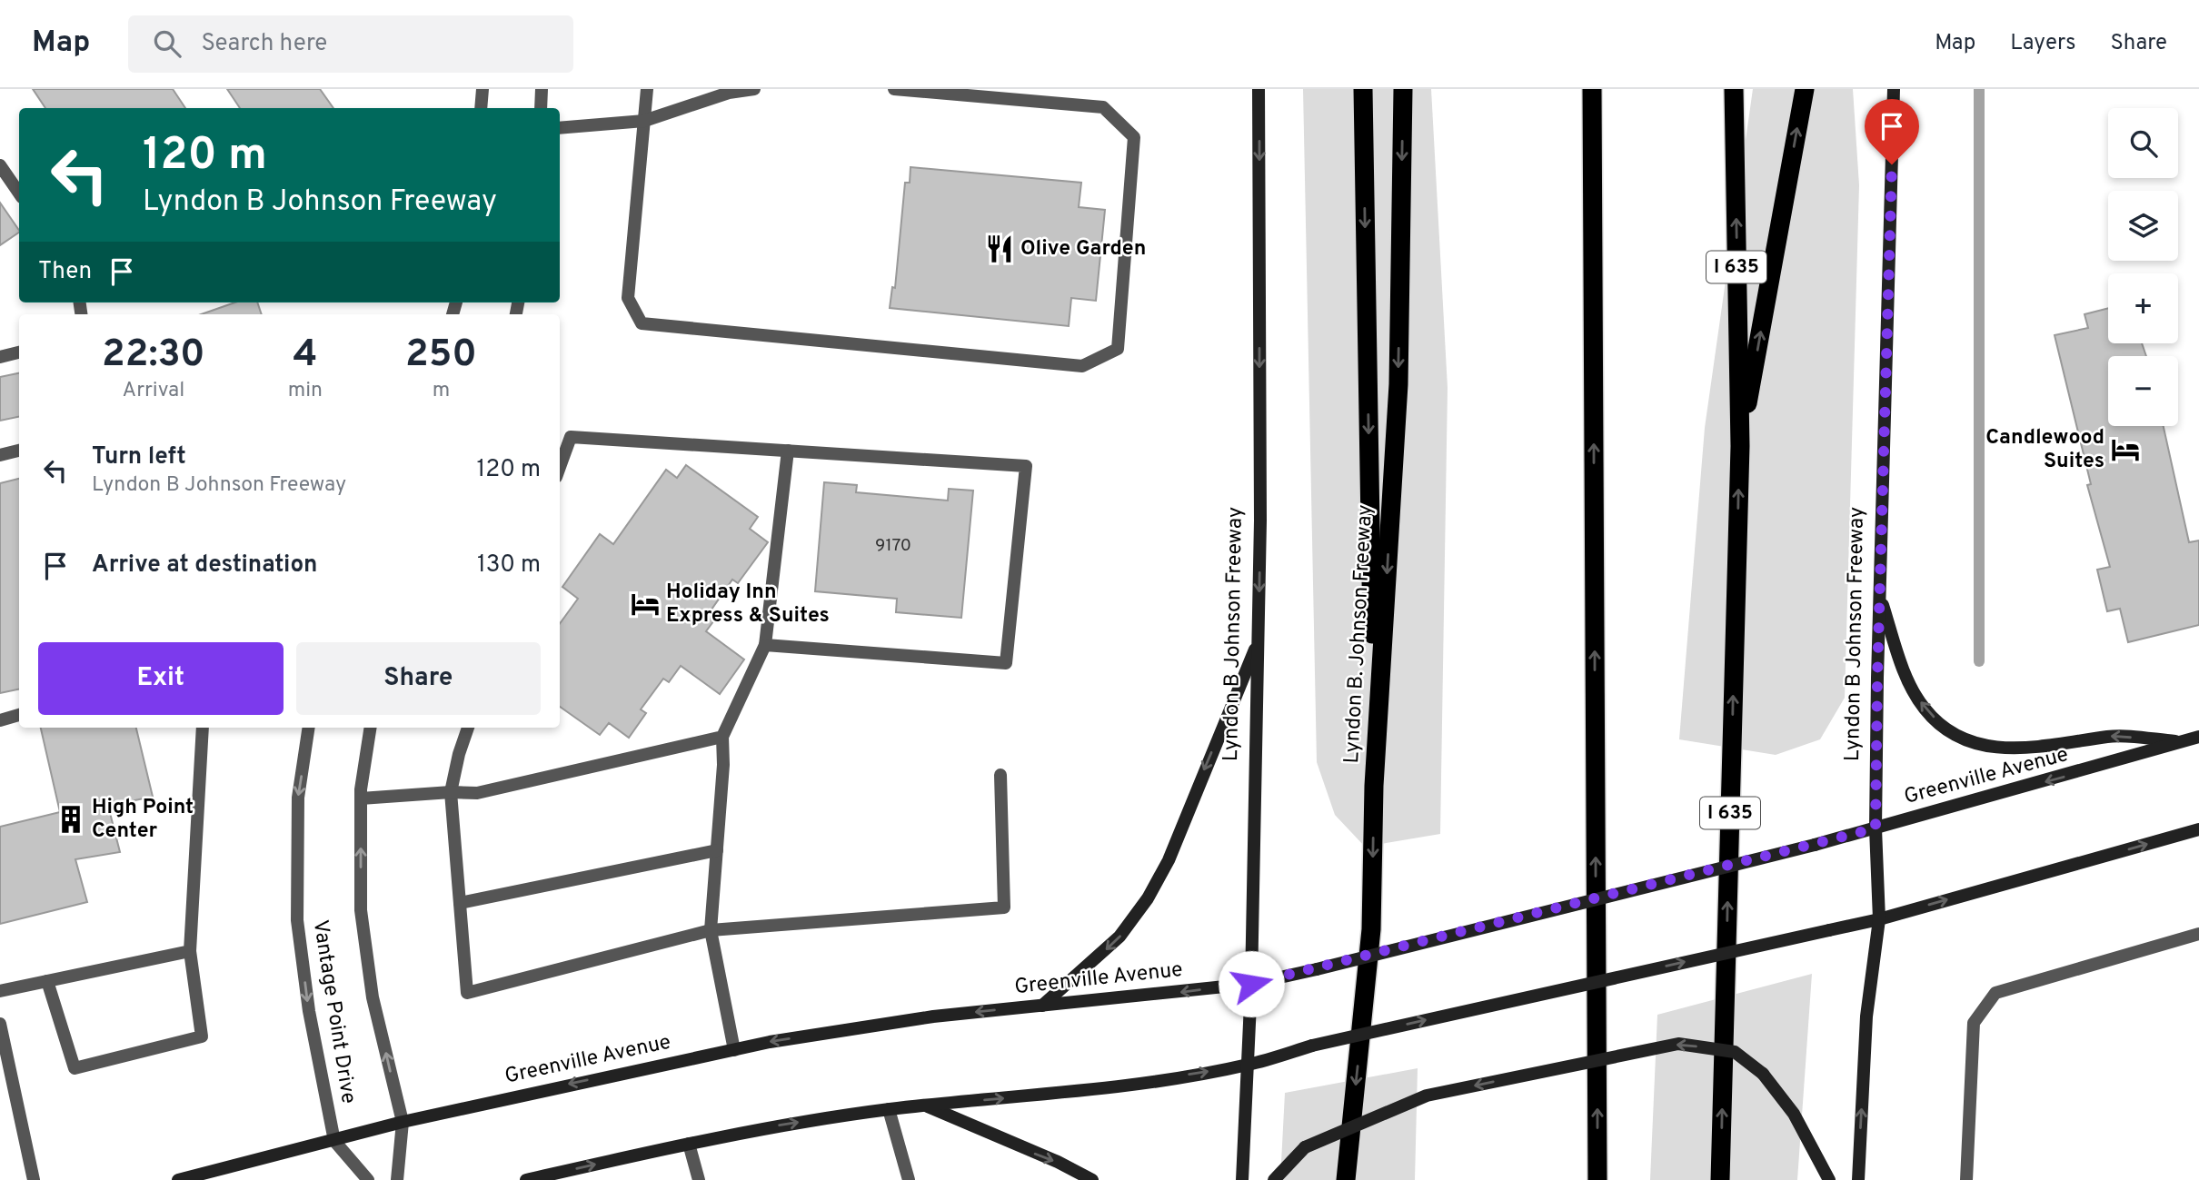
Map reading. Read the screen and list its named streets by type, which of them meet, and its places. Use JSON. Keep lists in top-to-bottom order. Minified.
{"streets":{"highway":["I 635","Lyndon B. Johnson Freeway"],"main road":["Lyndon B Johnson Freeway","Greenville Avenue"],"street":["Vantage Point Drive"]},"crossings":[["Lyndon B Johnson Freeway","Greenville Avenue"],["Greenville Avenue","Vantage Point Drive"]],"places":{"restaurant":["Olive Garden"],"hotel":["Candlewood Suites","Holiday Inn Express & Suites"],"building":["High Point Center"]},"house_numbers":["9170"],"page":{"header":"Map","search":"Search here","nav":["Map","Layers","Share"],"map_buttons":["+","−"],"turn":["120 m","Lyndon B Johnson Freeway"],"then":"Then","eta":["22:30","Arrival","4","min","250","m"],"list":[{"name":"Turn left","note":"Lyndon B Johnson Freeway","value":"120 m"},{"name":"Arrive at destination","value":"130 m"}],"buttons":["Exit","Share"]}}
